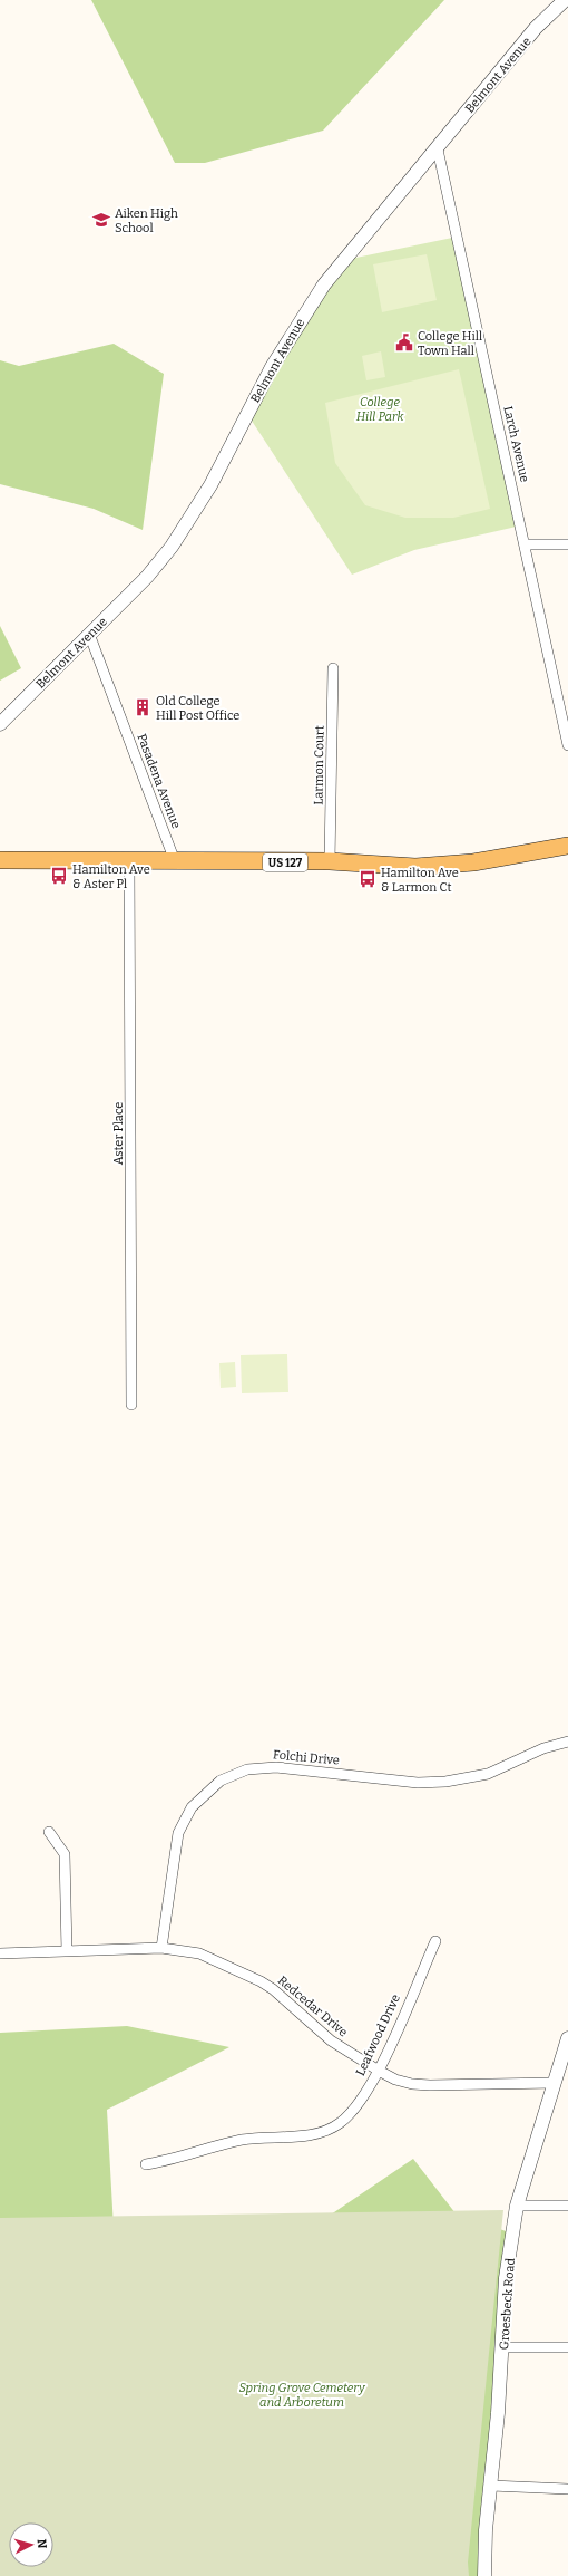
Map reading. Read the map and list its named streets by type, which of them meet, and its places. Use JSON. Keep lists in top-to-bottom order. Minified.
{"streets":{"main road":["US 127"],"street":["Belmont Avenue","Larch Avenue","Larmon Court","Pasadena Avenue","Aster Place","Folchi Drive","Redcedar Drive","Leafwood Drive","Groesbeck Road"]},"crossings":[["Belmont Avenue","Larch Avenue"],["Belmont Avenue","Pasadena Avenue"],["Larmon Court","US 127"],["Pasadena Avenue","US 127"],["US 127","Aster Place"],["Folchi Drive","Redcedar Drive"],["Redcedar Drive","Leafwood Drive"],["Redcedar Drive","Groesbeck Road"]],"parks":["College Hill Park","Spring Grove Cemetery and Arboretum"],"places":{"school or university":["Aiken High School"],"public building":["College Hill Town Hall"],"building":["Old College Hill Post Office"],"bus stop":["Hamilton Ave & Aster Pl","Hamilton Ave & Larmon Ct"]},"north":"right"}
